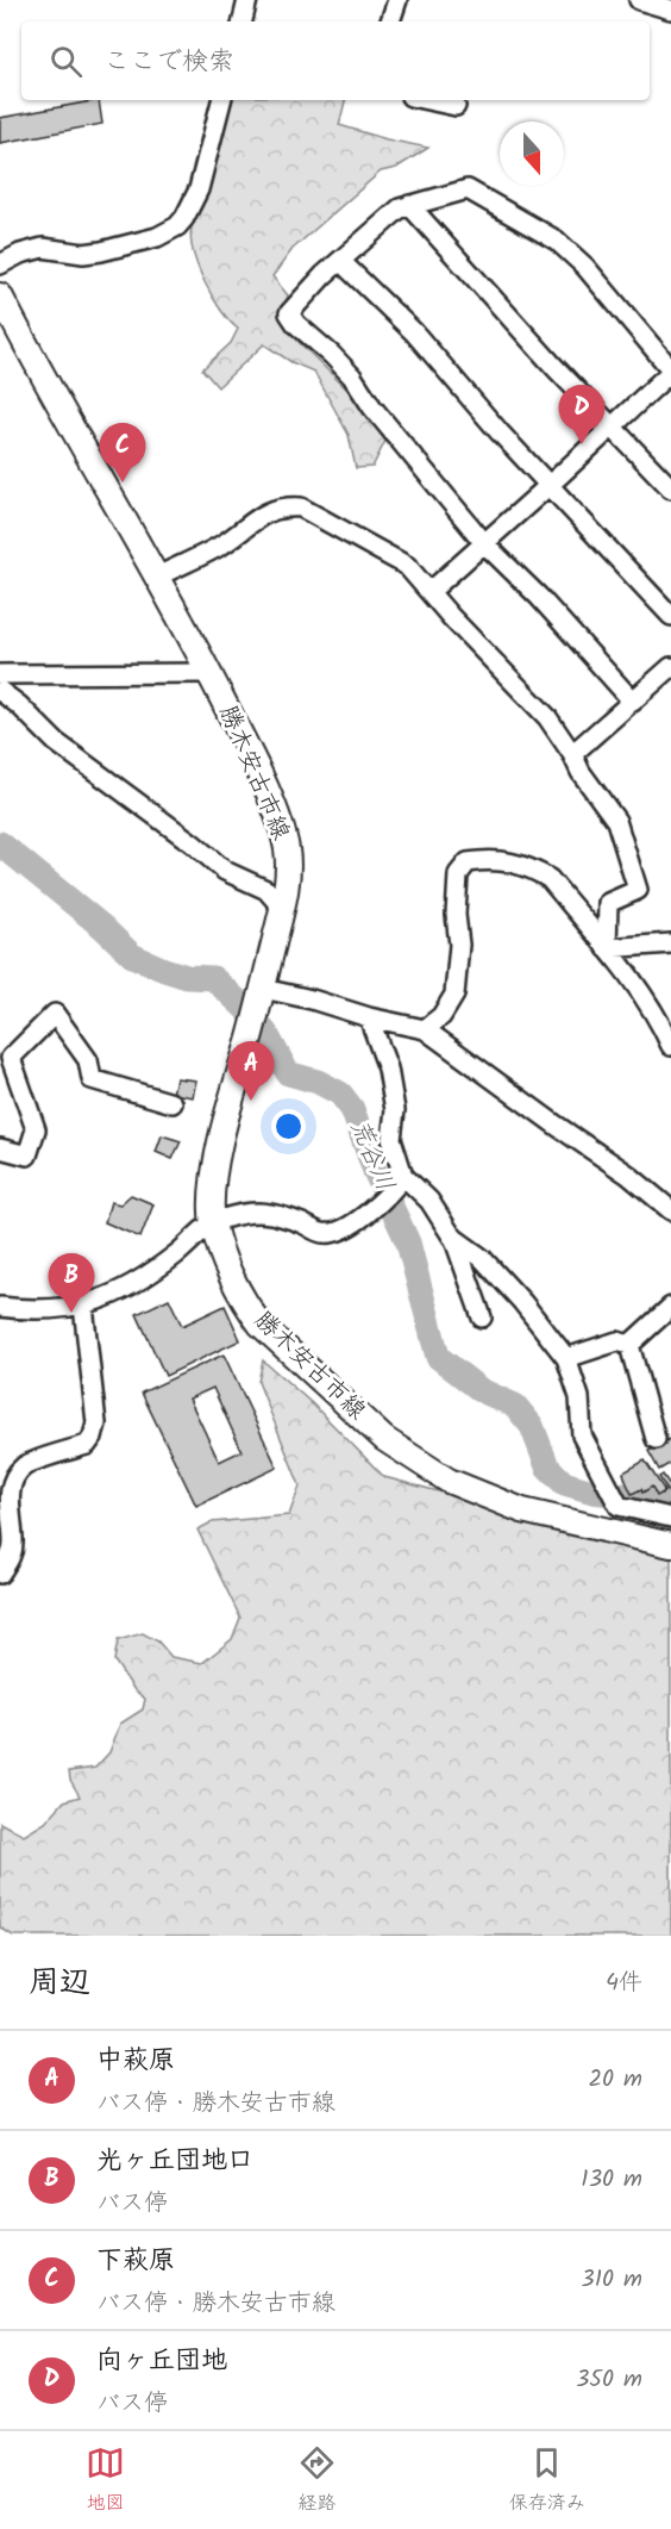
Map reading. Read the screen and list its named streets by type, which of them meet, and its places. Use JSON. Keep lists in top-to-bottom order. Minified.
{"streets":{"main road":["勝木安古市線"]},"water":["荒谷川"],"north":"bottom","page":{"search":"ここで検索","pins":["D","C","A","B"],"heading":["周辺","4件"],"list":[{"mark":"A","name":"中萩原","note":"バス停 · 勝木安古市線","value":"20 m"},{"mark":"B","name":"光ヶ丘団地口","note":"バス停","value":"130 m"},{"mark":"C","name":"下萩原","note":"バス停 · 勝木安古市線","value":"310 m"},{"mark":"D","name":"向ヶ丘団地","note":"バス停","value":"350 m"}],"nav":["地図","経路","保存済み"]}}
